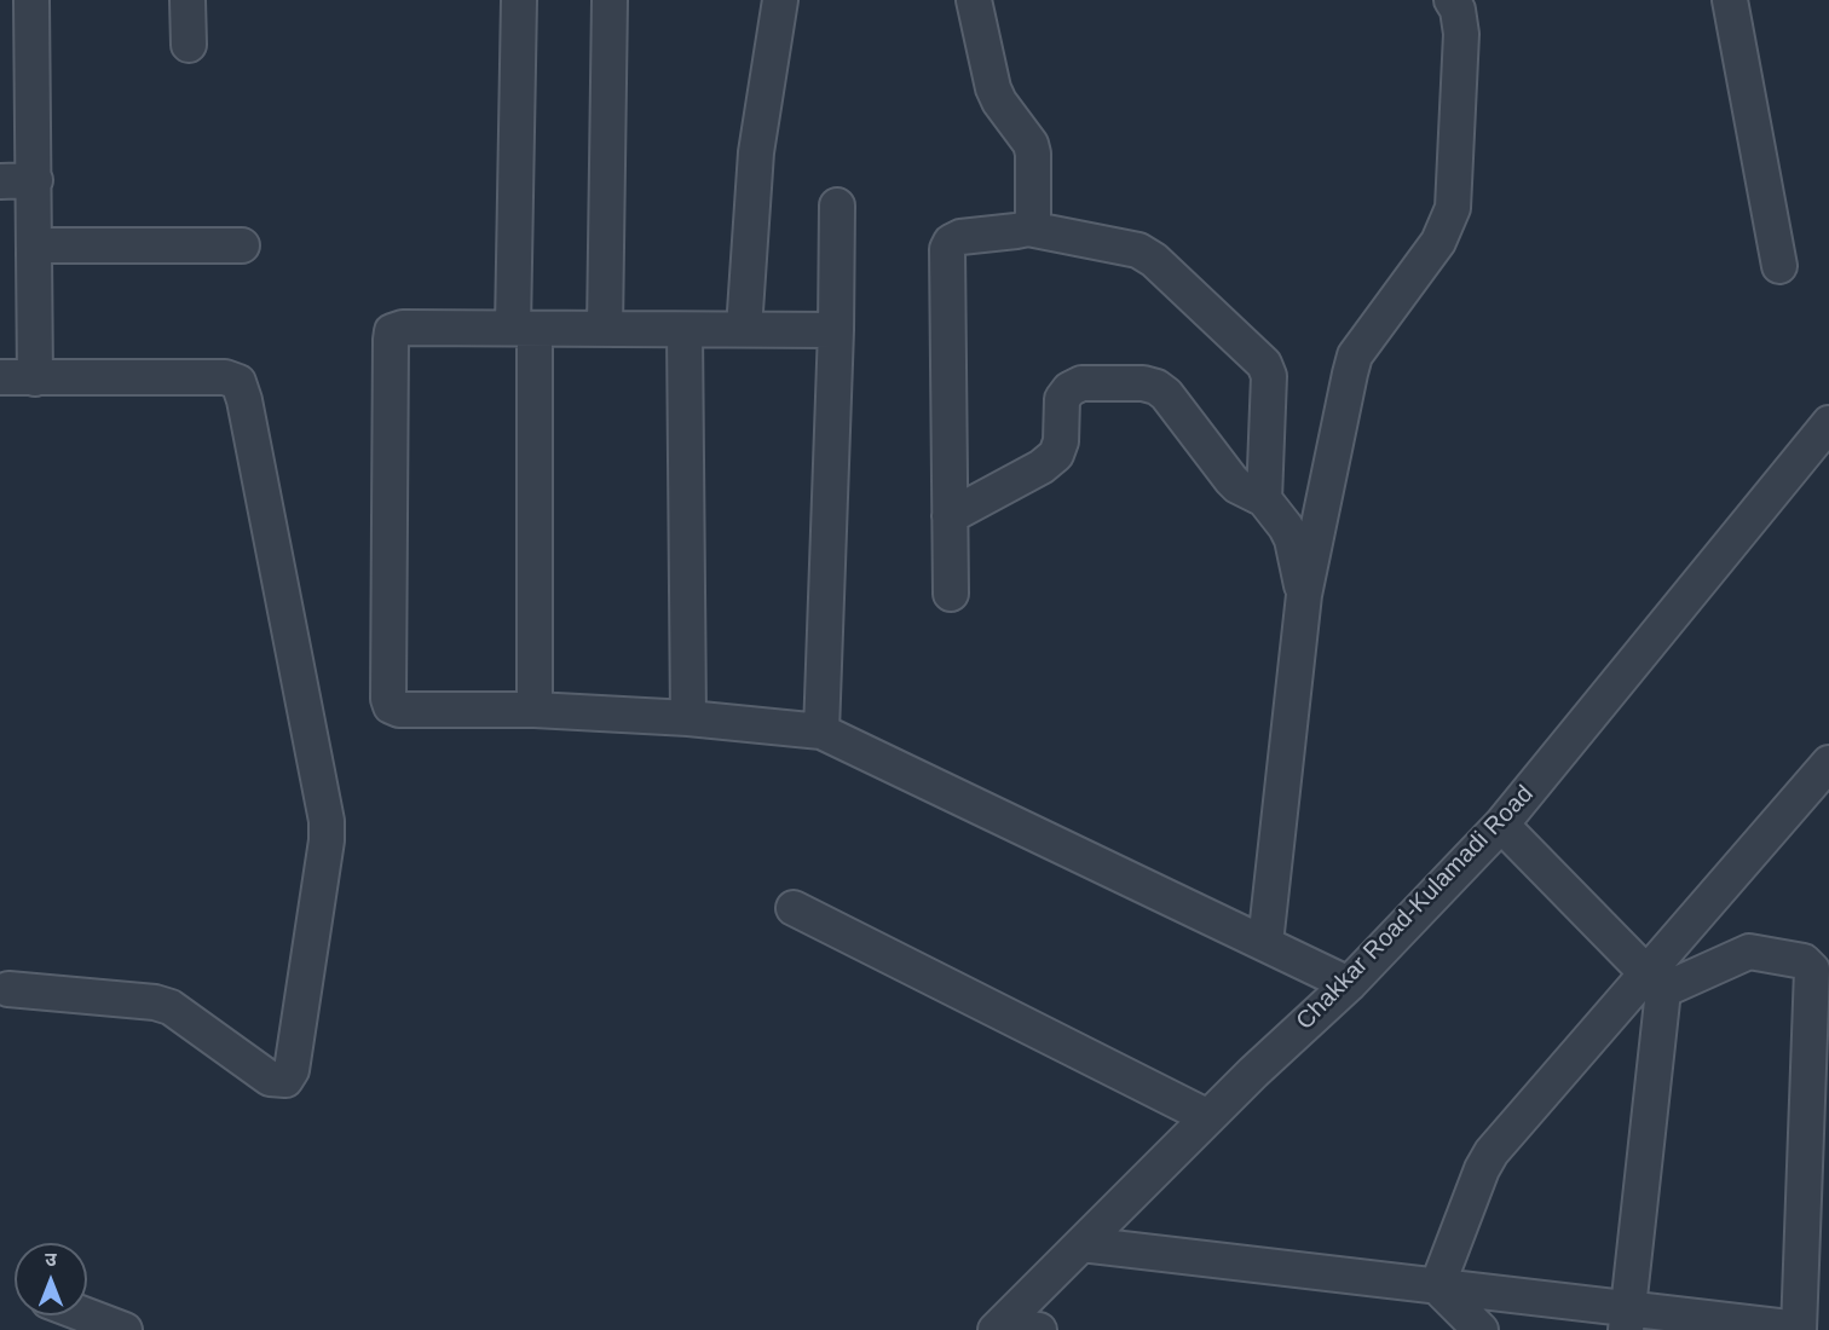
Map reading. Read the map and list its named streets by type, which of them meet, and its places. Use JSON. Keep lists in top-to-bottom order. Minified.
{"streets":{"street":["Chakkar Road-Kulamadi Road"]},"north":"top"}
